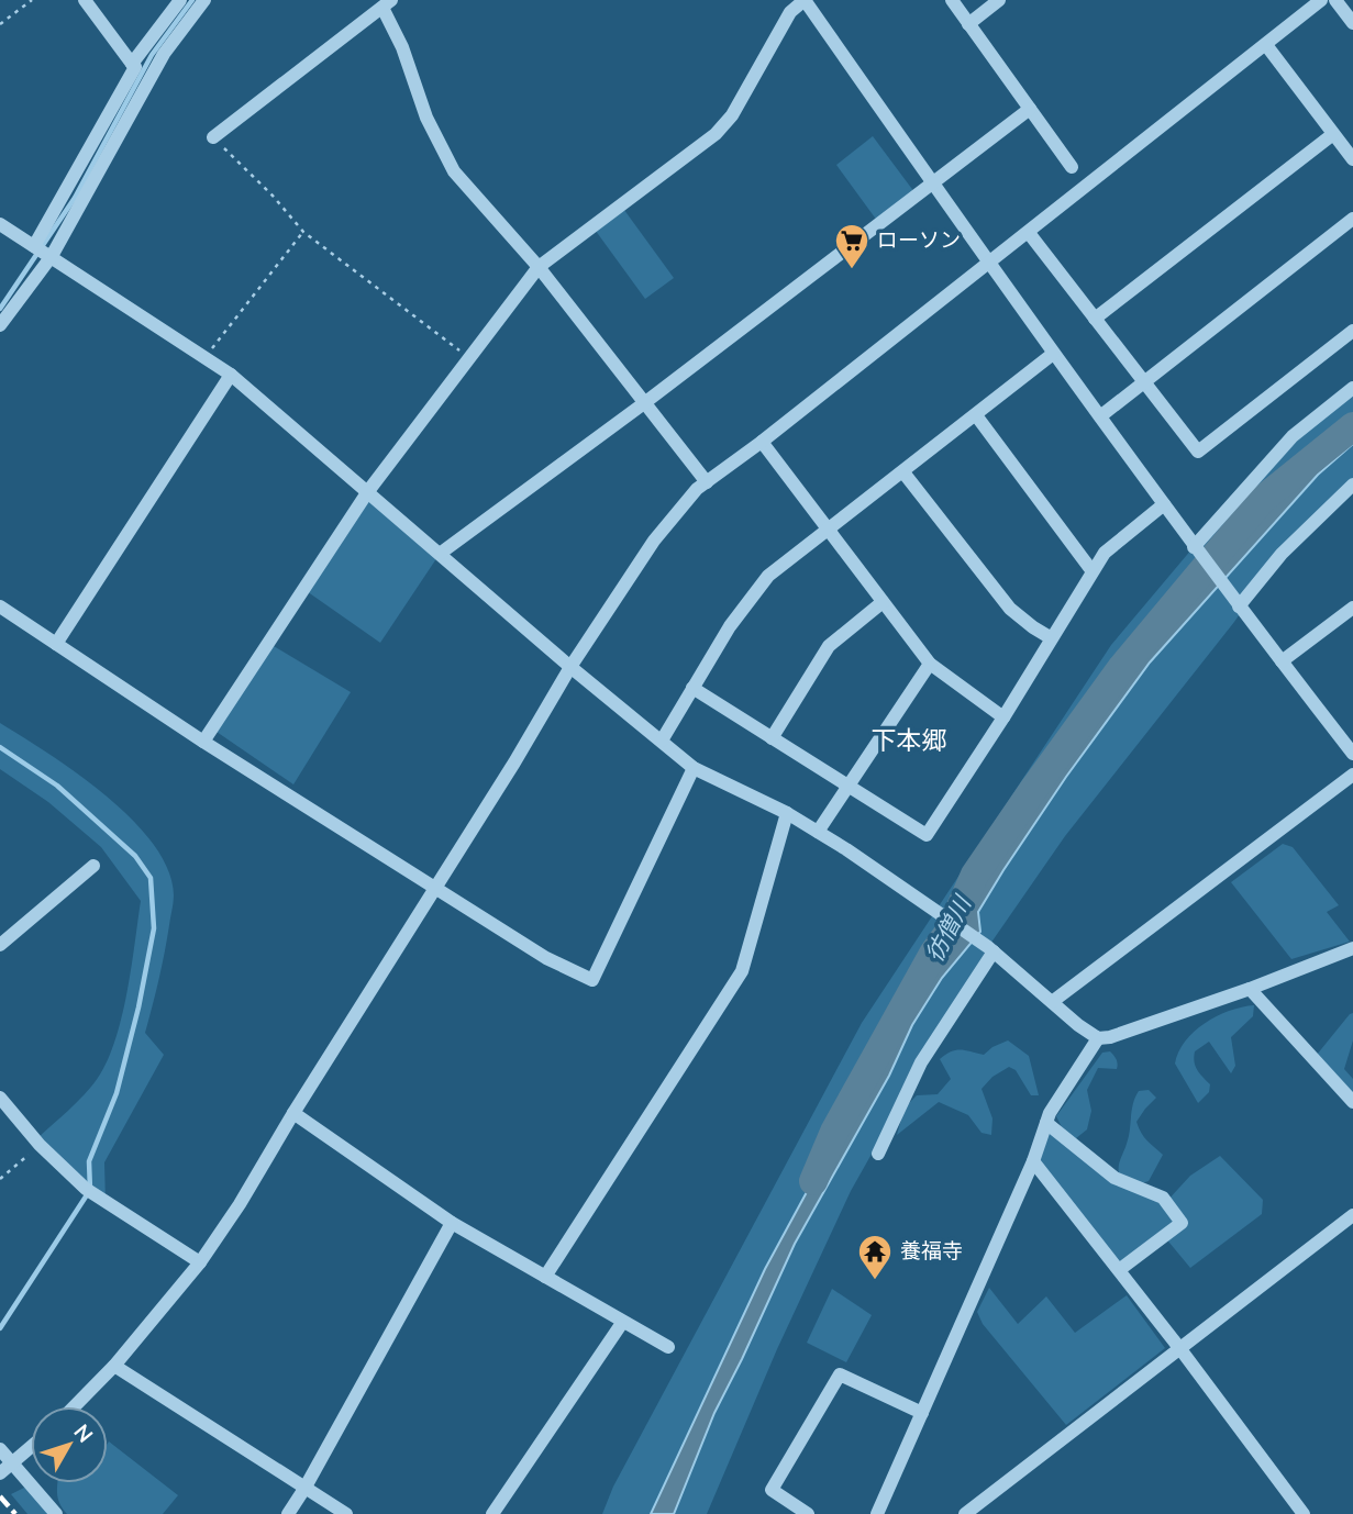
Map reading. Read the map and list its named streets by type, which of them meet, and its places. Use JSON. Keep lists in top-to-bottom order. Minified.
{"districts":["下本郷"],"water":["彷僧川"],"places":{"supermarket":["ローソン"],"temple":["養福寺"]},"north":"top right"}
